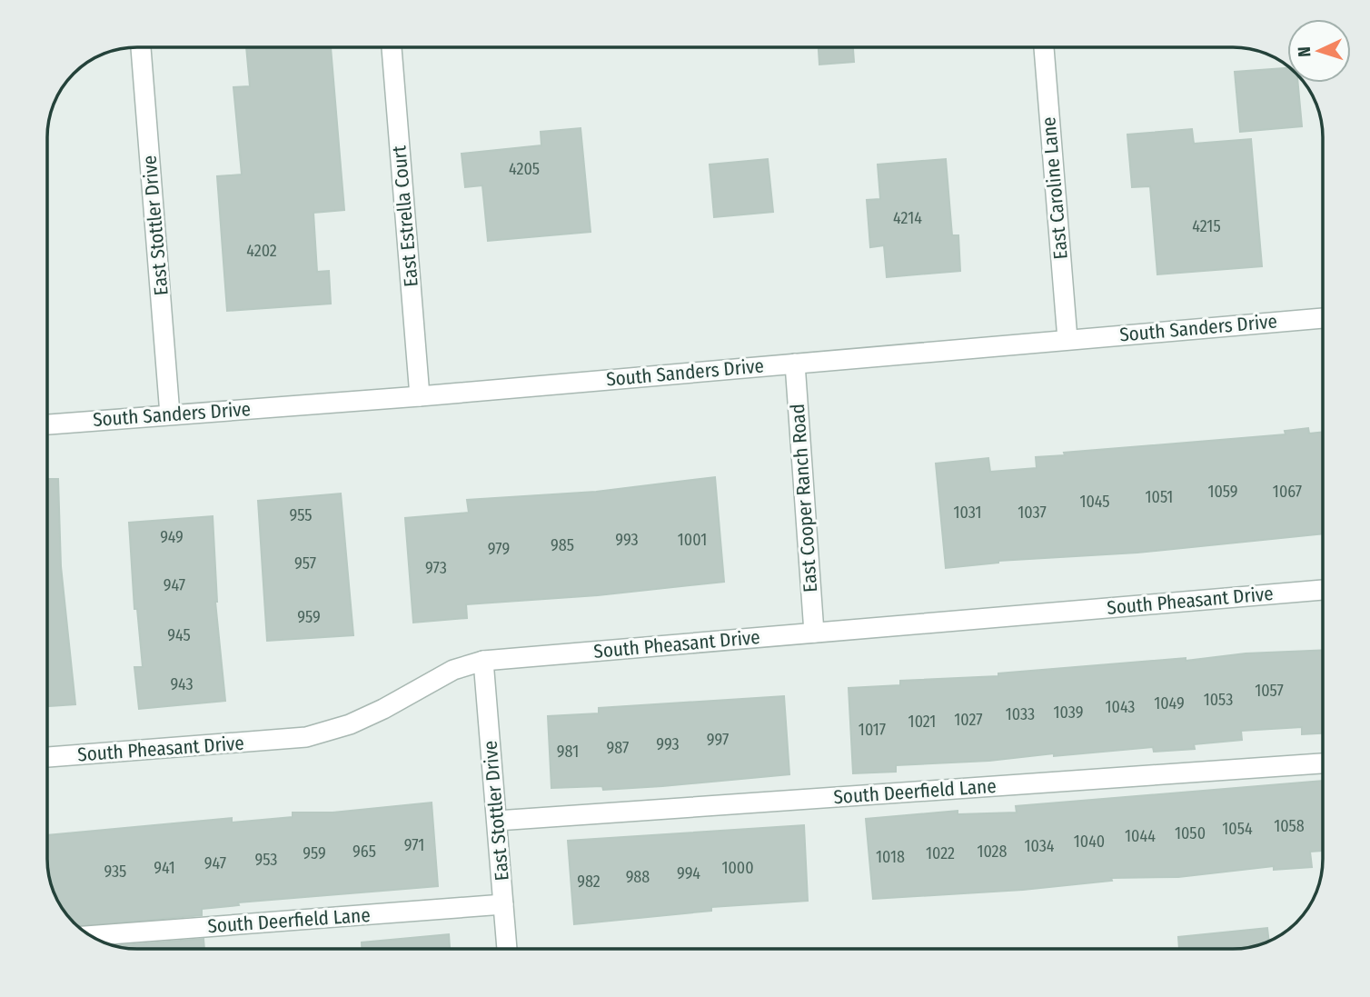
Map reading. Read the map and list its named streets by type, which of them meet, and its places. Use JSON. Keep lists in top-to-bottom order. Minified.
{"streets":{"street":["East Caroline Lane","East Estrella Court","East Stottler Drive","South Sanders Drive","East Cooper Ranch Road","South Pheasant Drive","South Deerfield Lane"]},"crossings":[["East Caroline Lane","South Sanders Drive"],["East Estrella Court","South Sanders Drive"],["East Stottler Drive","South Sanders Drive"],["East Stottler Drive","South Pheasant Drive"],["East Stottler Drive","South Deerfield Lane"],["South Sanders Drive","East Cooper Ranch Road"],["East Cooper Ranch Road","South Pheasant Drive"]],"house_numbers":["4205","4214","4215","4202","1059","1067","1051","1045","1031","1037","955","949","993","1001","985","979","957","973","947","959","945","943","1057","1053","1049","1043","1039","1033","1027","1021","1017","997","993","987","981","1058","1054","1050","1044","1040","971","1034","965","1028","959","1022","1018","953","947","941","1000","935","994","988","982"],"north":"left"}
